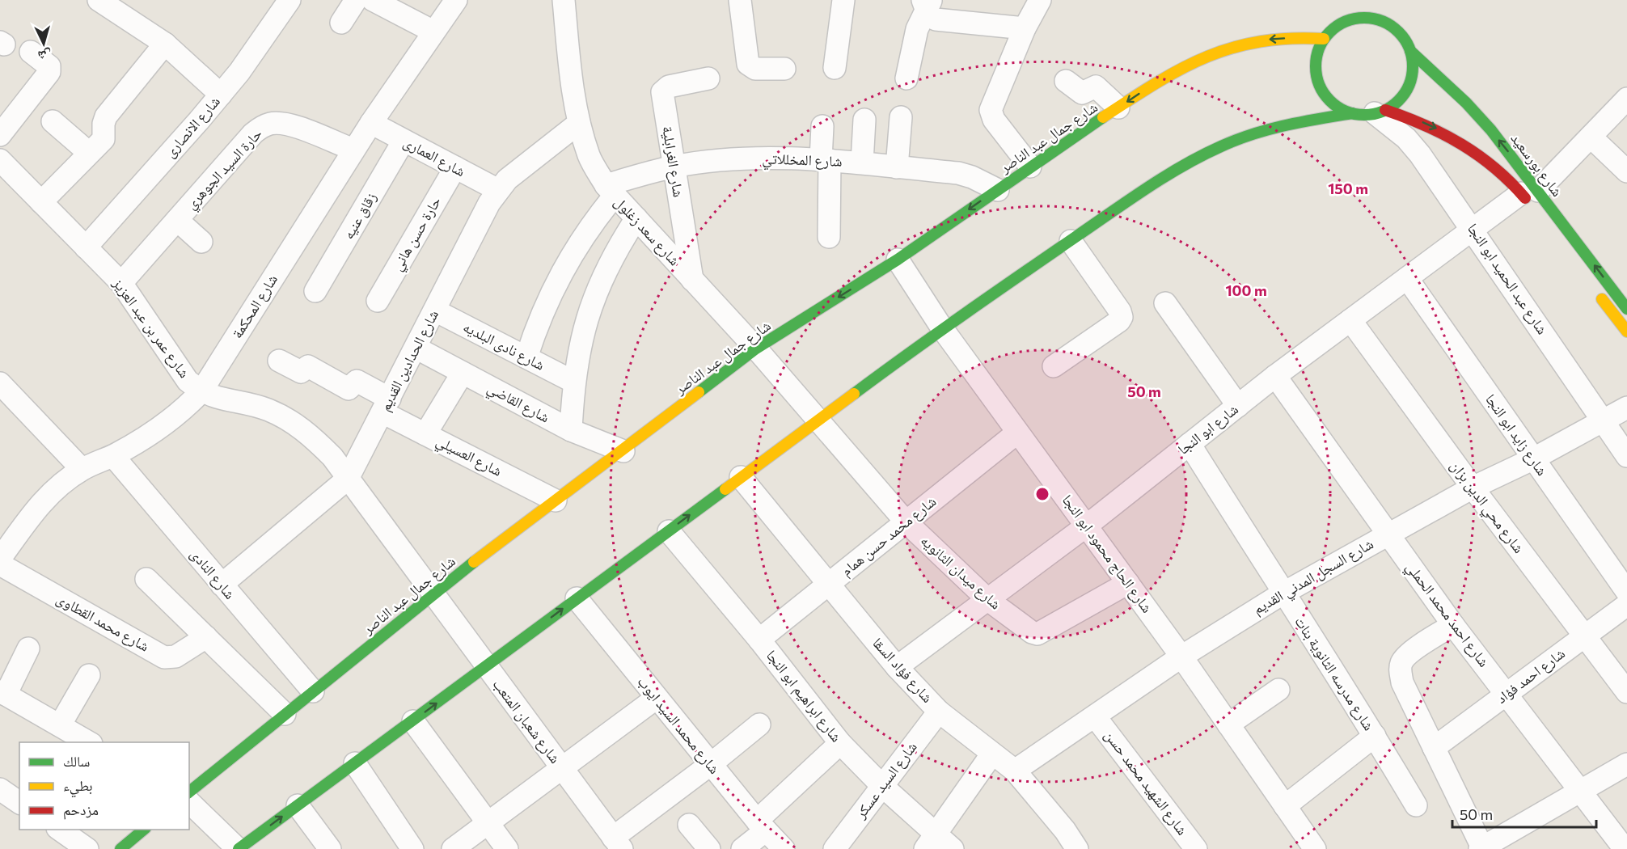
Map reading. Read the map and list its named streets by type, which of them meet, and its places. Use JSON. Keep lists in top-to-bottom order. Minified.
{"streets":{"street":["شارع الانصارى","شارع جمال عبد الناصر","شارع العمارى","شارع المخللاتي","شارع الغرابلية","شارع بورسعيد","حارة السيد الجوهري","زقاق عنيه","شارع سعد زغلول","حارة حسن هاني","شارع عبد الحميد ابو النجا","شارع المحكمة","شارع عمر بن عبد العزيز","شارع نادى البلديه","شارع الحدادين القديم","شارع القاضي","شارع ابو النجا","شارع زايد ابو النجا","شارع العسيلي","شارع محي الدين بزان","شارع محمد حسن همام","شارع الحاج محمود ابو النجا","شارع ميدان الثانويه","شارع النادى","شارع السجل المدني القديم","شارع احمد محمد الحملي","شارع محمد القطاوى","شارع فؤاد السقا","شارع مدرسه الثانوية بنات","شارع احمد فؤاد","شارع ابراهيم ابو النجا","شارع شعبان المتعب","شارع محمد السيد ايوب","شارع السيد عسكر","شارع الشهيد محمد حسن"]},"crossings":[["شارع الانصارى","شارع عمر بن عبد العزيز"],["شارع جمال عبد الناصر","شارع المخللاتي"],["شارع جمال عبد الناصر","شارع بورسعيد"],["شارع جمال عبد الناصر","شارع سعد زغلول"],["شارع جمال عبد الناصر","شارع عبد الحميد ابو النجا"],["شارع جمال عبد الناصر","شارع عمر بن عبد العزيز"],["شارع جمال عبد الناصر","شارع القاضي"],["شارع جمال عبد الناصر","شارع العسيلي"],["شارع جمال عبد الناصر","شارع الحاج محمود ابو النجا"],["شارع جمال عبد الناصر","شارع النادى"],["شارع جمال عبد الناصر","شارع شعبان المتعب"],["شارع العمارى","زقاق عنيه"],["شارع العمارى","حارة حسن هاني"],["شارع العمارى","شارع المحكمة"],["شارع العمارى","شارع الحدادين القديم"],["شارع المخللاتي","شارع الغرابلية"],["شارع المخللاتي","شارع سعد زغلول"],["شارع الغرابلية","شارع سعد زغلول"],["شارع بورسعيد","شارع عبد الحميد ابو النجا"],["شارع بورسعيد","شارع ابو النجا"],["حارة السيد الجوهري","شارع المحكمة"],["حارة السيد الجوهري","شارع عمر بن عبد العزيز"],["شارع سعد زغلول","شارع الحدادين القديم"],["شارع سعد زغلول","شارع ميدان الثانويه"],["شارع عبد الحميد ابو النجا","شارع ابو النجا"],["شارع عبد الحميد ابو النجا","شارع السجل المدني القديم"],["شارع المحكمة","شارع عمر بن عبد العزيز"],["شارع المحكمة","شارع النادى"],["شارع عمر بن عبد العزيز","شارع الحدادين القديم"],["شارع عمر بن عبد العزيز","شارع شعبان المتعب"],["شارع نادى البلديه","شارع الحدادين القديم"],["شارع الحدادين القديم","شارع القاضي"],["شارع الحدادين القديم","شارع العسيلي"],["شارع الحدادين القديم","شارع النادى"],["شارع ابو النجا","شارع زايد ابو النجا"],["شارع ابو النجا","شارع محي الدين بزان"],["شارع ابو النجا","شارع الحاج محمود ابو النجا"],["شارع ابو النجا","شارع ميدان الثانويه"],["شارع ابو النجا","شارع احمد محمد الحملي"],["شارع ابو النجا","شارع فؤاد السقا"],["شارع ابو النجا","شارع مدرسه الثانوية بنات"],["شارع زايد ابو النجا","شارع السجل المدني القديم"],["شارع محي الدين بزان","شارع السجل المدني القديم"],["شارع محي الدين بزان","شارع احمد فؤاد"],["شارع محمد حسن همام","شارع الحاج محمود ابو النجا"],["شارع محمد حسن همام","شارع ميدان الثانويه"],["شارع محمد حسن همام","شارع فؤاد السقا"],["شارع محمد حسن همام","شارع ابراهيم ابو النجا"],["شارع الحاج محمود ابو النجا","شارع ميدان الثانويه"],["شارع الحاج محمود ابو النجا","شارع السجل المدني القديم"],["شارع السجل المدني القديم","شارع احمد محمد الحملي"],["شارع السجل المدني القديم","شارع فؤاد السقا"],["شارع السجل المدني القديم","شارع مدرسه الثانوية بنات"],["شارع السجل المدني القديم","شارع الشهيد محمد حسن"],["شارع احمد محمد الحملي","شارع احمد فؤاد"],["شارع فؤاد السقا","شارع السيد عسكر"],["شارع ابراهيم ابو النجا","شارع السيد عسكر"]],"legend":["سالك","بطيء","مزدحم"],"scale_bar":"50 m","north":"bottom","rings":["150 m","100 m","50 m"]}
